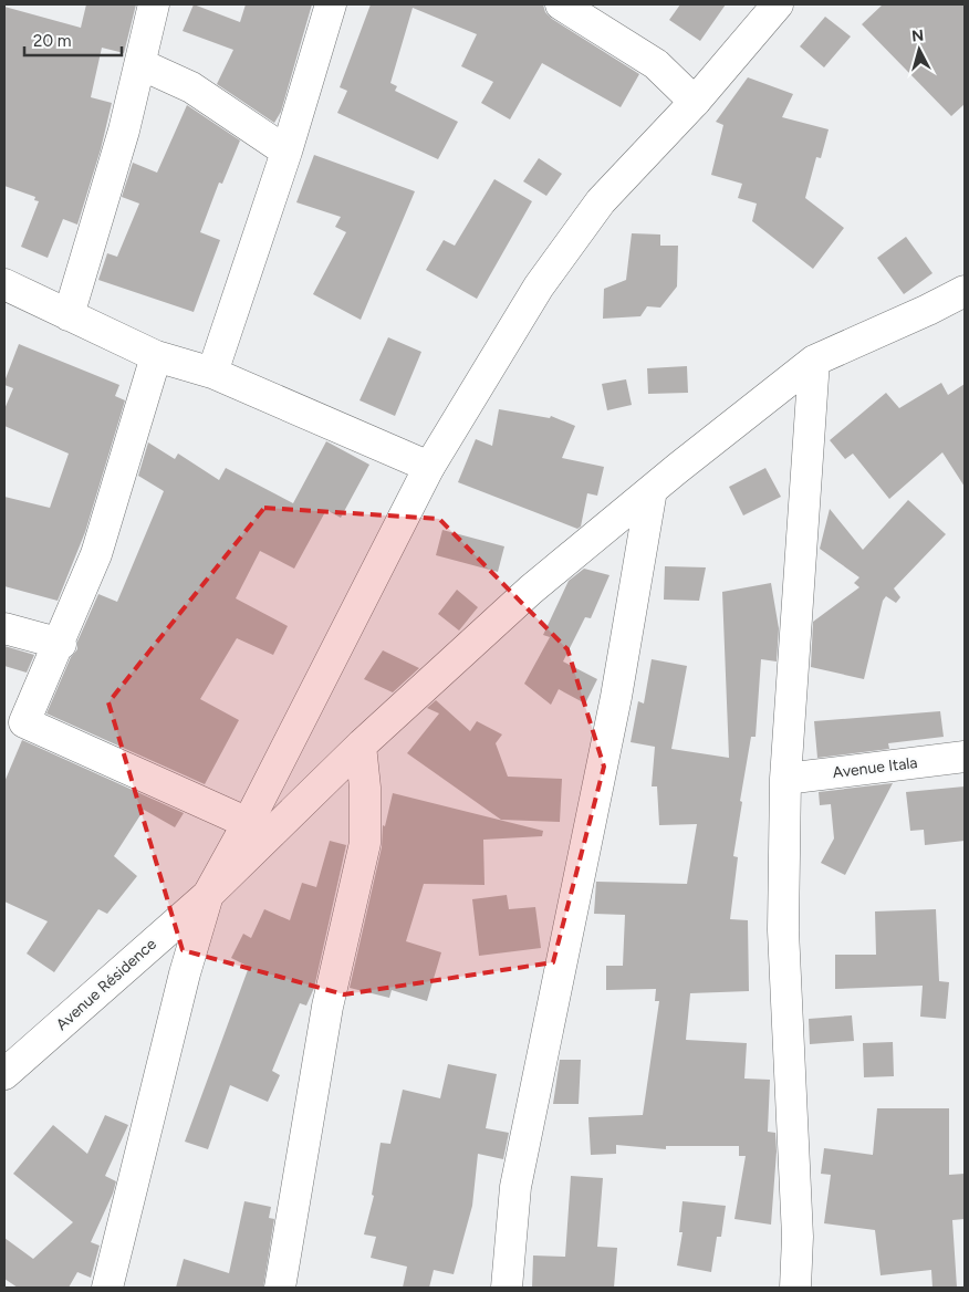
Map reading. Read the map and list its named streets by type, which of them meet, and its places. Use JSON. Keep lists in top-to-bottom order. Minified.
{"streets":{"street":["Avenue Itala","Avenue Résidence"]},"scale_bar":"20 m","north":"top"}
